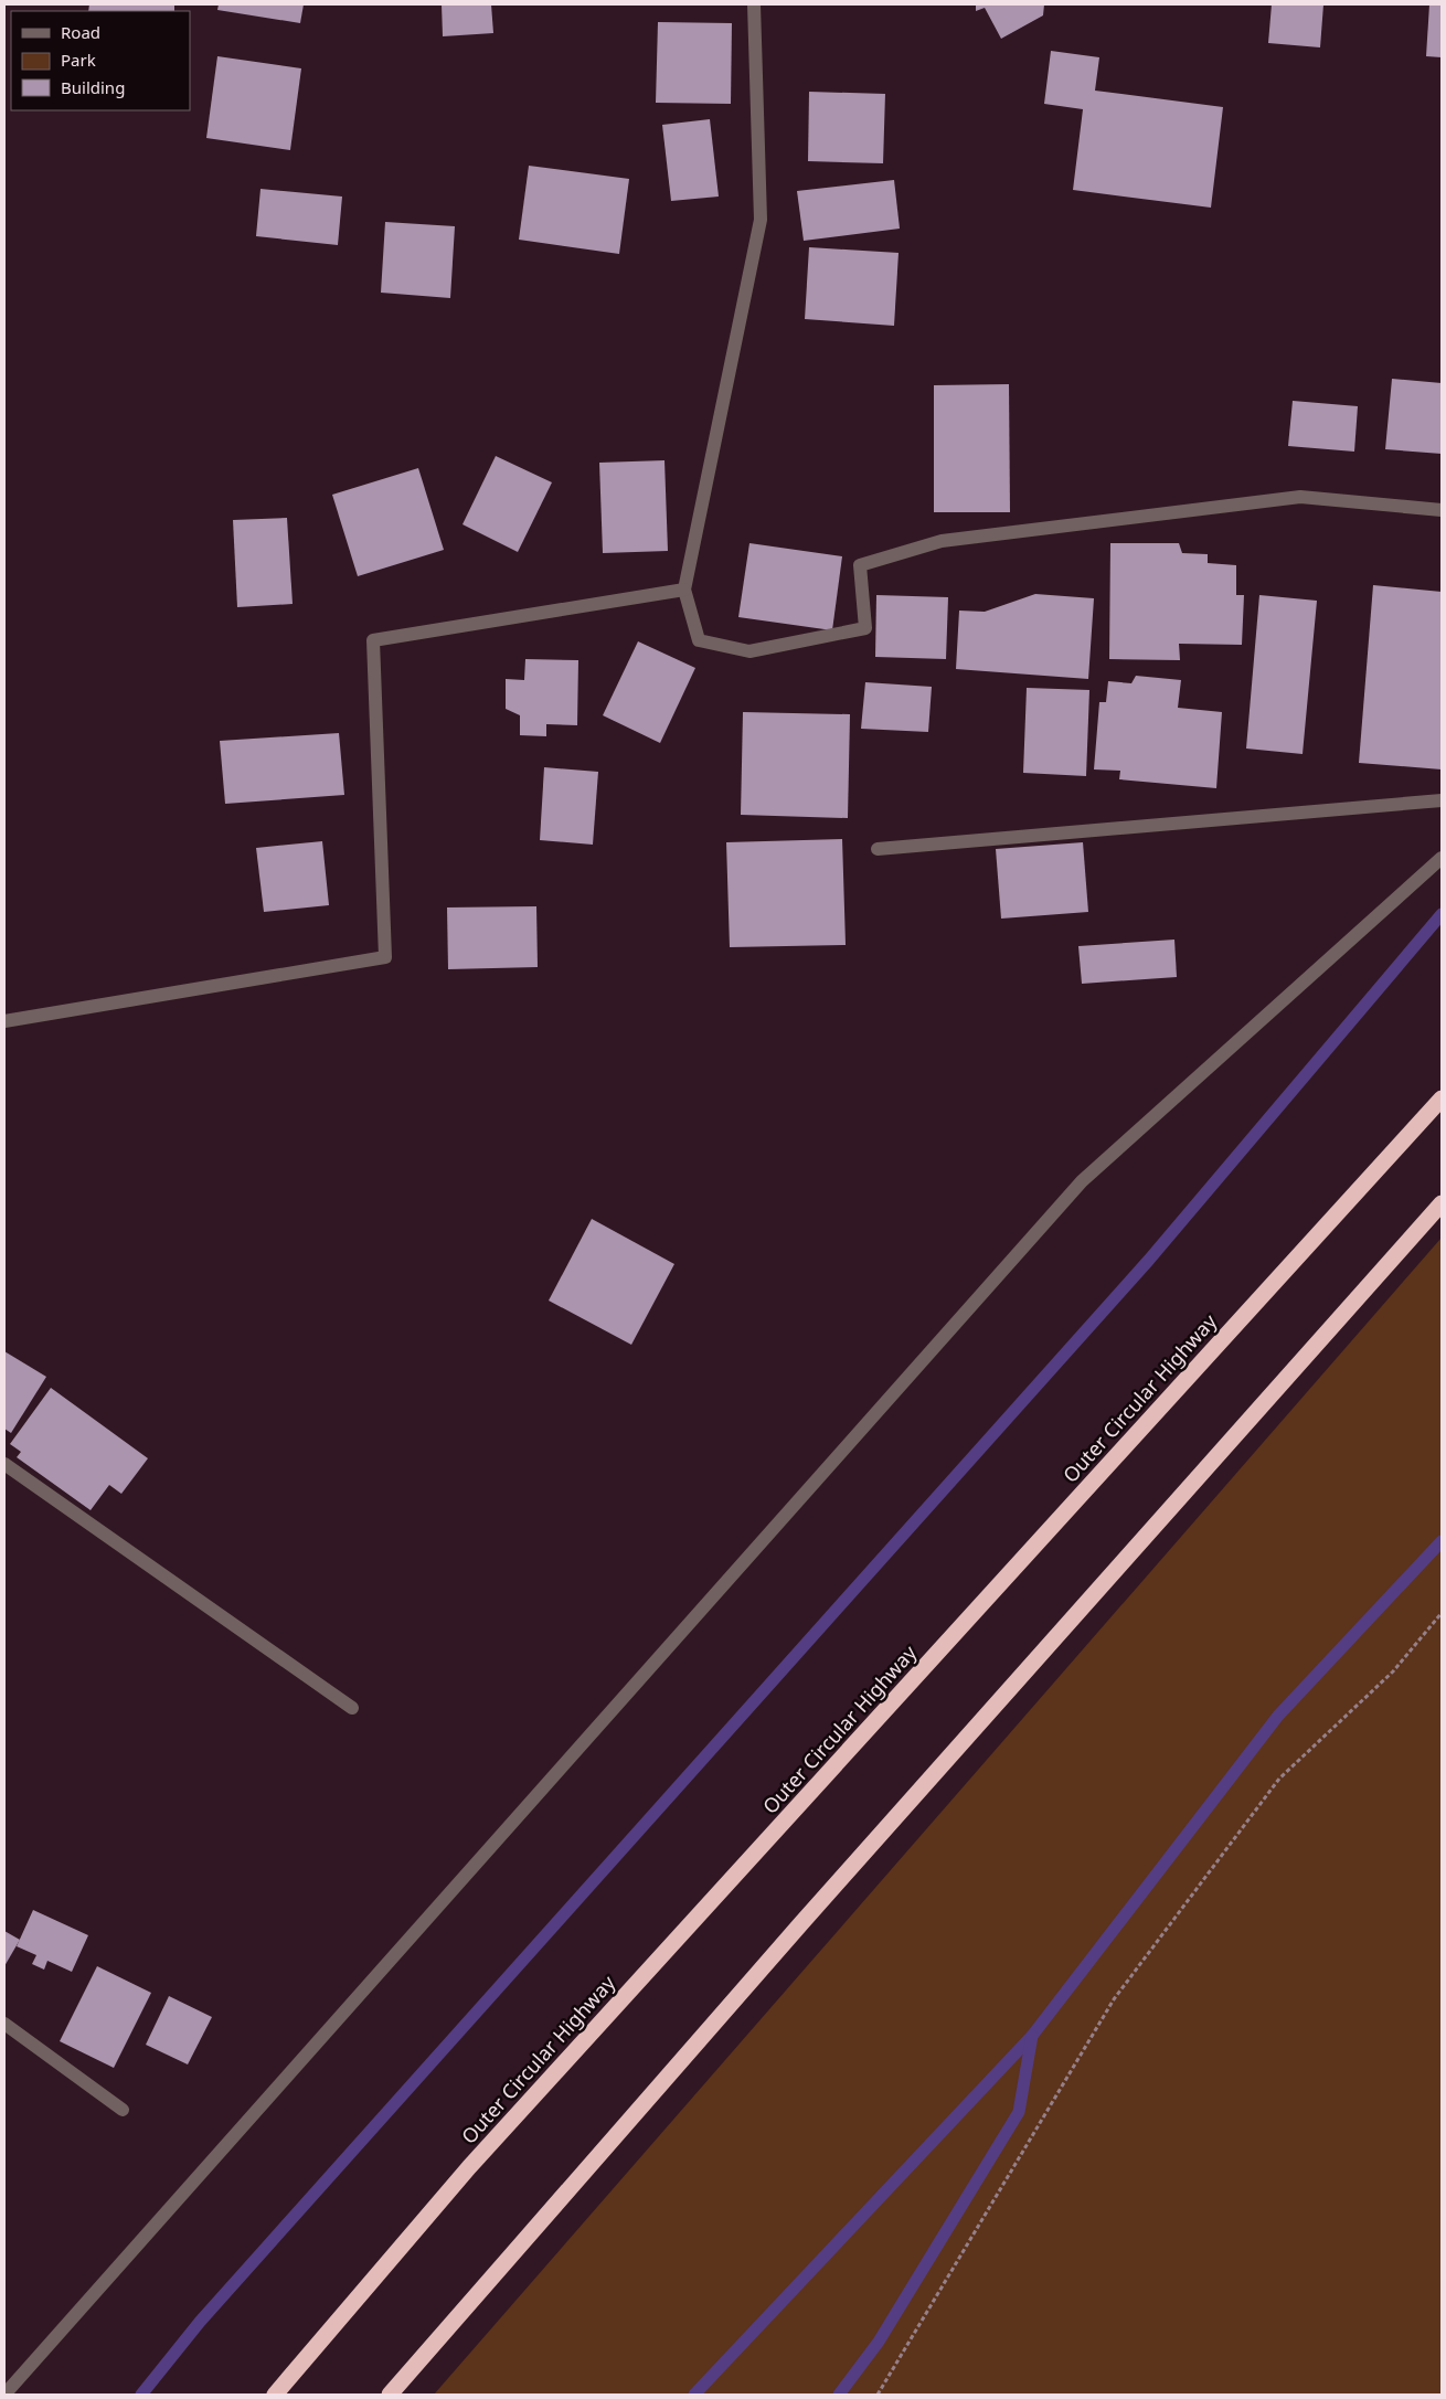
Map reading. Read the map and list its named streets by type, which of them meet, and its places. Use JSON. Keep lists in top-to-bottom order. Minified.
{"streets":{"highway":["Outer Circular Highway"]},"legend":["Road","Park","Building"]}
